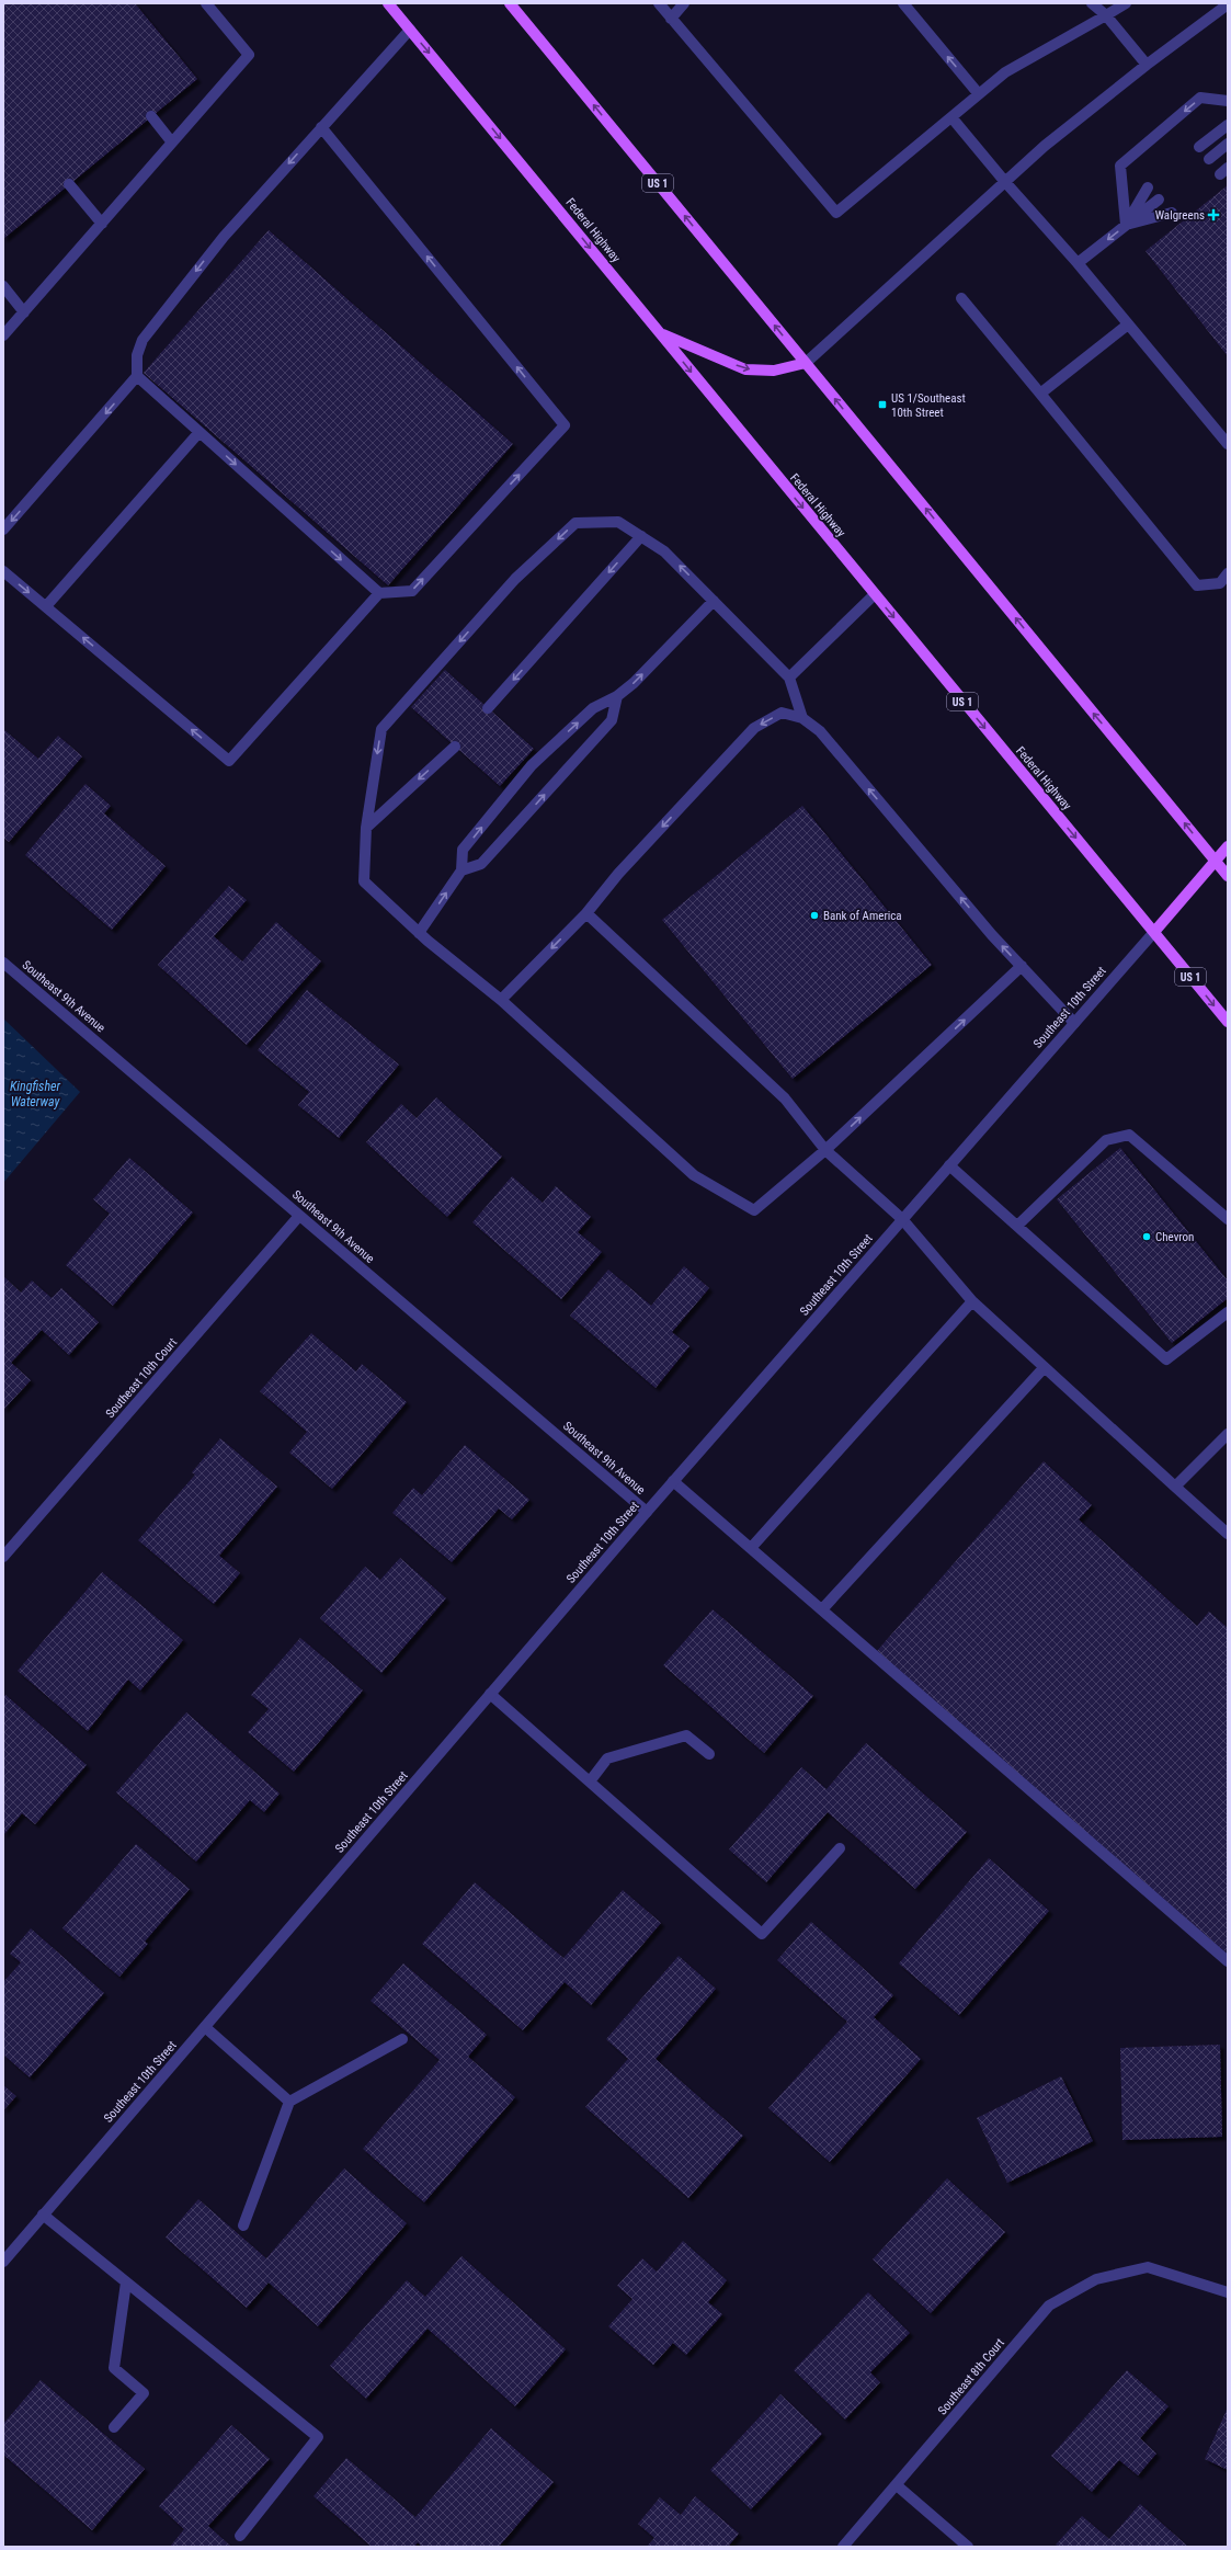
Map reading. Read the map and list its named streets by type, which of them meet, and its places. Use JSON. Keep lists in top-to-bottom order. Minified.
{"streets":{"main road":["US 1","Federal Highway","Southeast 10th Street"],"street":["Southeast 9th Avenue","Southeast 10th Court","Southeast 8th Court"]},"crossings":[["US 1","Southeast 10th Street"],["Federal Highway","Southeast 10th Street"],["Southeast 9th Avenue","Southeast 10th Street"],["Southeast 9th Avenue","Southeast 10th Court"]],"water":["Kingfisher Waterway"],"places":{"health":["Walgreens"],"transit":["US 1/Southeast 10th Street"],"other":["Bank of America","Chevron"]}}
